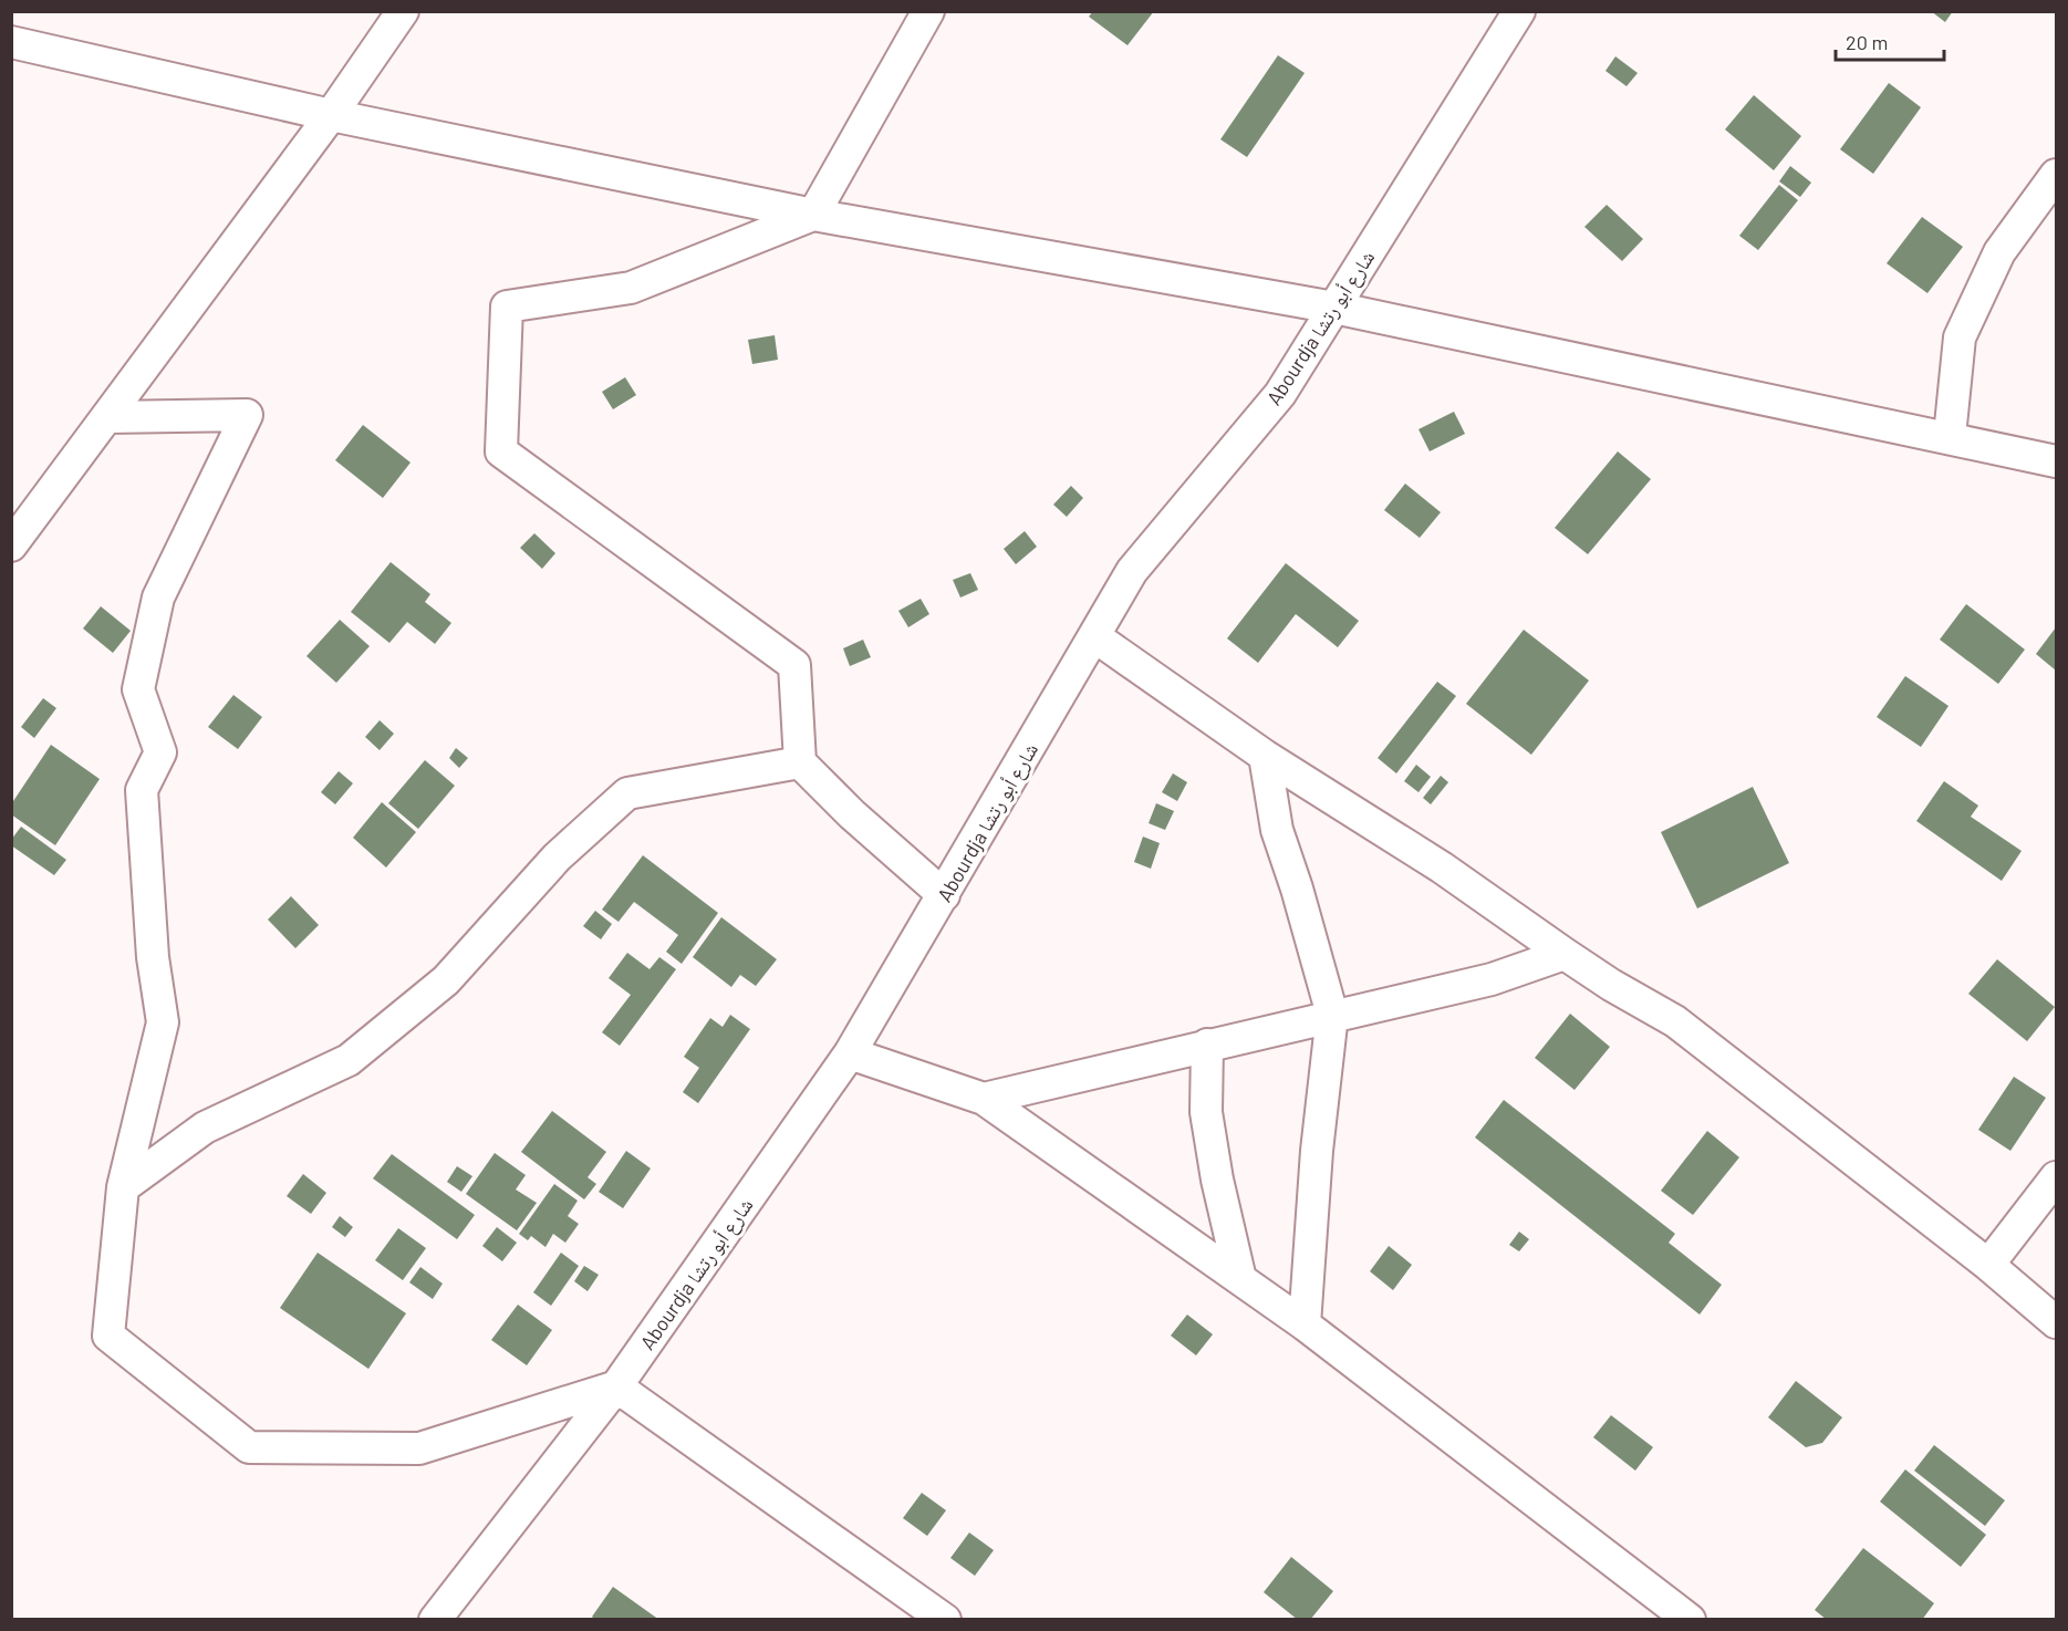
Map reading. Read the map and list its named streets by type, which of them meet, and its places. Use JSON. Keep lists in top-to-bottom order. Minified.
{"streets":{"street":["Abourdja شارع أبو رتشا"]},"scale_bar":"20 m"}
